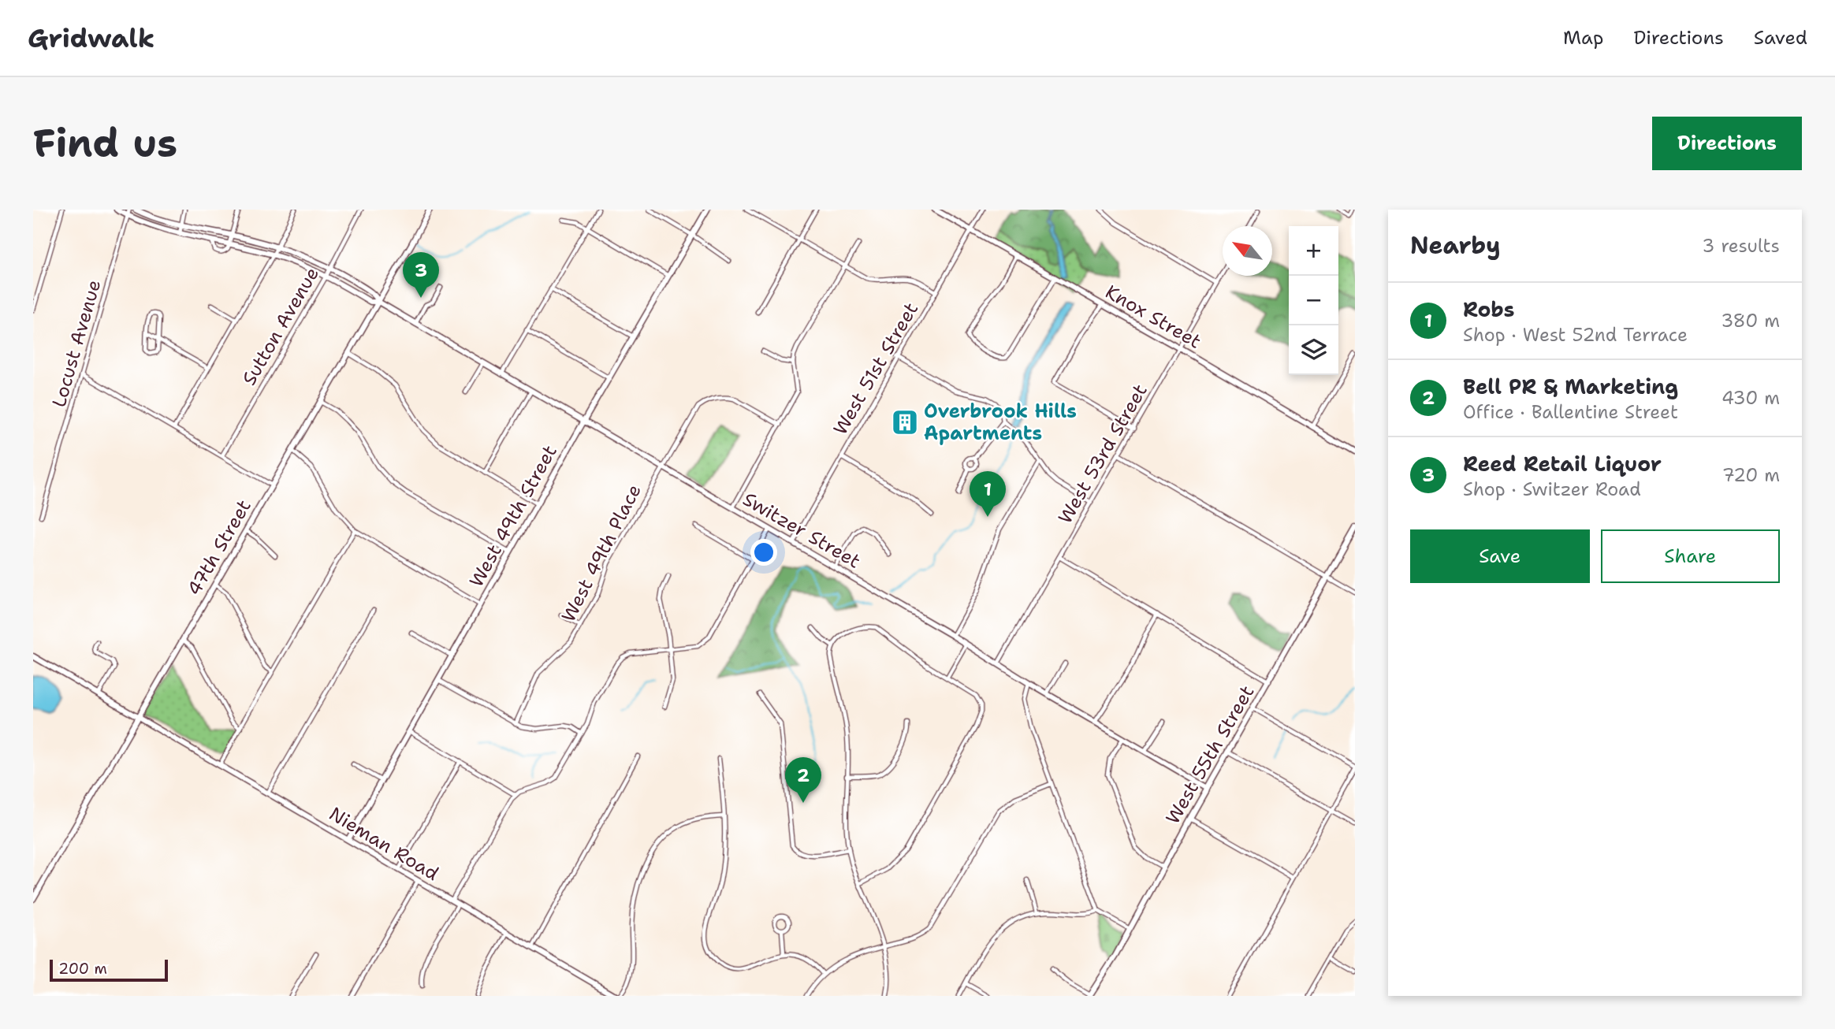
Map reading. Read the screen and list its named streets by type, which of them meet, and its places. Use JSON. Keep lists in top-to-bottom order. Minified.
{"streets":{"street":["Knox Street","Sutton Avenue","Locust Avenue","West 51st Street","West 53rd Street","West 49th Street","Switzer Street","47th Street","West 49th Place","West 55th Street","Nieman Road"]},"crossings":[["Knox Street","West 51st Street"],["Knox Street","West 53rd Street"],["West 51st Street","Switzer Street"],["West 53rd Street","Switzer Street"],["West 49th Street","Switzer Street"],["West 49th Street","Nieman Road"],["Switzer Street","47th Street"],["Switzer Street","West 49th Place"],["Switzer Street","West 55th Street"],["47th Street","Nieman Road"]],"places":{"building":["Overbrook Hills Apartments"]},"scale_bar":"200 m","north":"top left","page":{"header":"Gridwalk","nav":["Map","Directions","Saved"],"buttons":["Directions",["Save","Share"]],"title":"Find us","heading":["Nearby","3 results"],"map_buttons":["+","−"],"pins":["3","1","2"],"list":[{"mark":"1","name":"Robs","note":"Shop · West 52nd Terrace","value":"380 m"},{"mark":"2","name":"Bell PR & Marketing","note":"Office · Ballentine Street","value":"430 m"},{"mark":"3","name":"Reed Retail Liquor","note":"Shop · Switzer Road","value":"720 m"}],"scale":"200 m"}}
